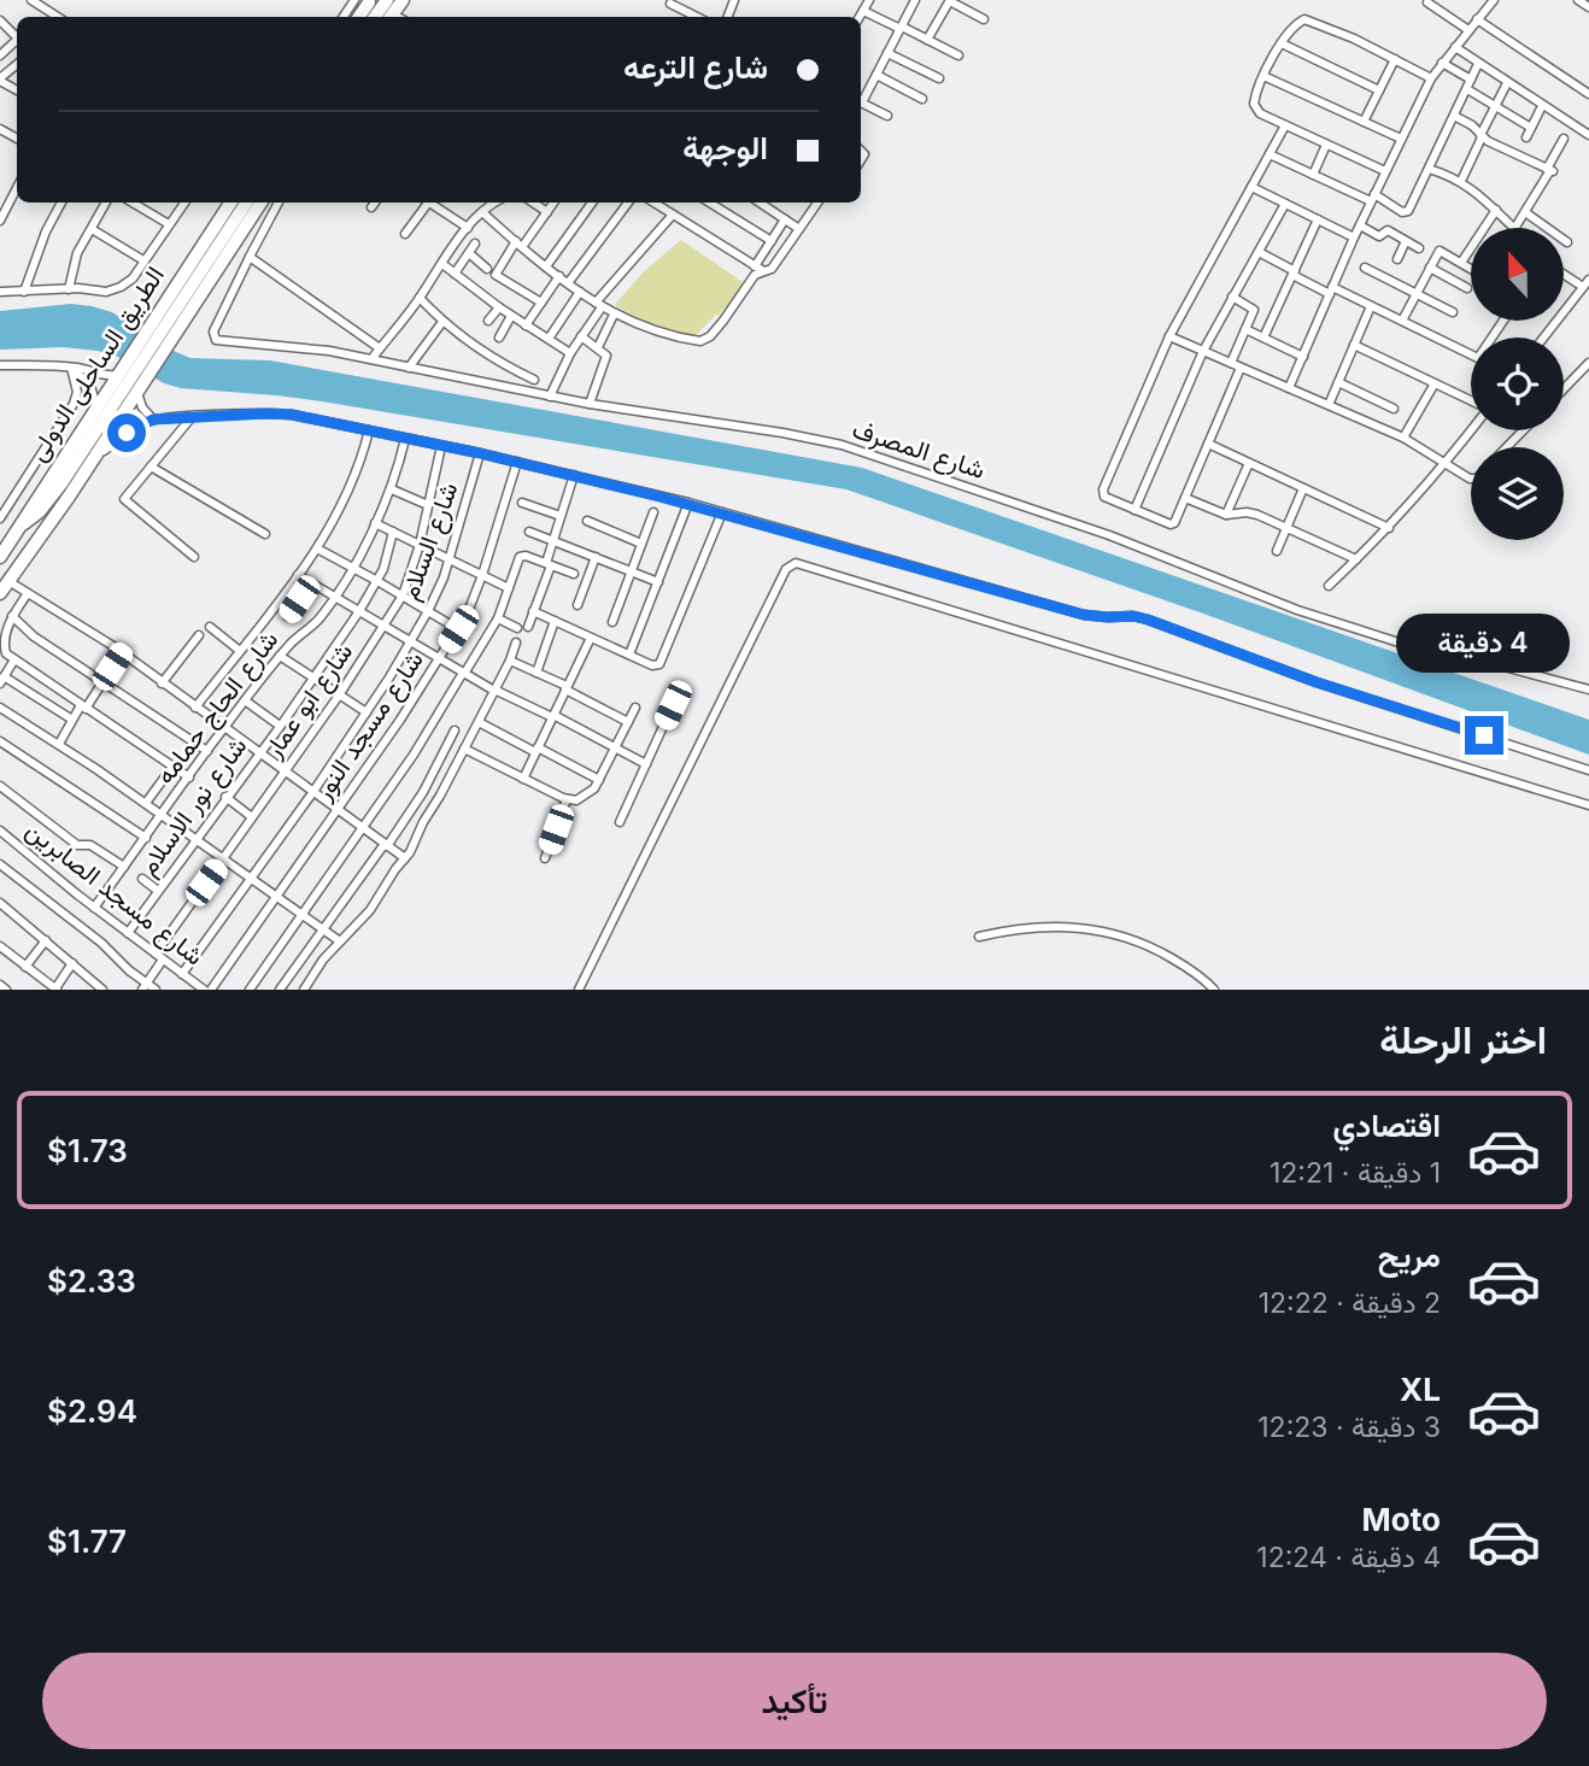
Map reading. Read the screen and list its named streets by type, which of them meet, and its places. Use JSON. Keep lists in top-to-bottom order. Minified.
{"streets":{"highway":["الطريق الساحلى الدولى"],"street":["شارع المصرف","شارع السلام","شارع ابو عمار","شارع الحاج حمامه","شارع مسجد النور","شارع نور الاسلام","شارع مسجد الصابرين"]},"crossings":[["شارع السلام","شارع مسجد الصابرين"],["شارع ابو عمار","شارع مسجد الصابرين"],["شارع الحاج حمامه","شارع مسجد الصابرين"],["شارع نور الاسلام","شارع مسجد الصابرين"]],"north":"top","page":{"banner":["شارع الترعه","الوجهة"],"bubble":"4 دقيقة","heading":"اختر الرحلة","list":[{"name":"اقتصادي","note":"1 دقيقة · 12:21","value":"$1.73"},{"name":"مريح","note":"2 دقيقة · 12:22","value":"$2.33"},{"name":"XL","note":"3 دقيقة · 12:23","value":"$2.94"},{"name":"Moto","note":"4 دقيقة · 12:24","value":"$1.77"}],"buttons":"تأكيد"}}
